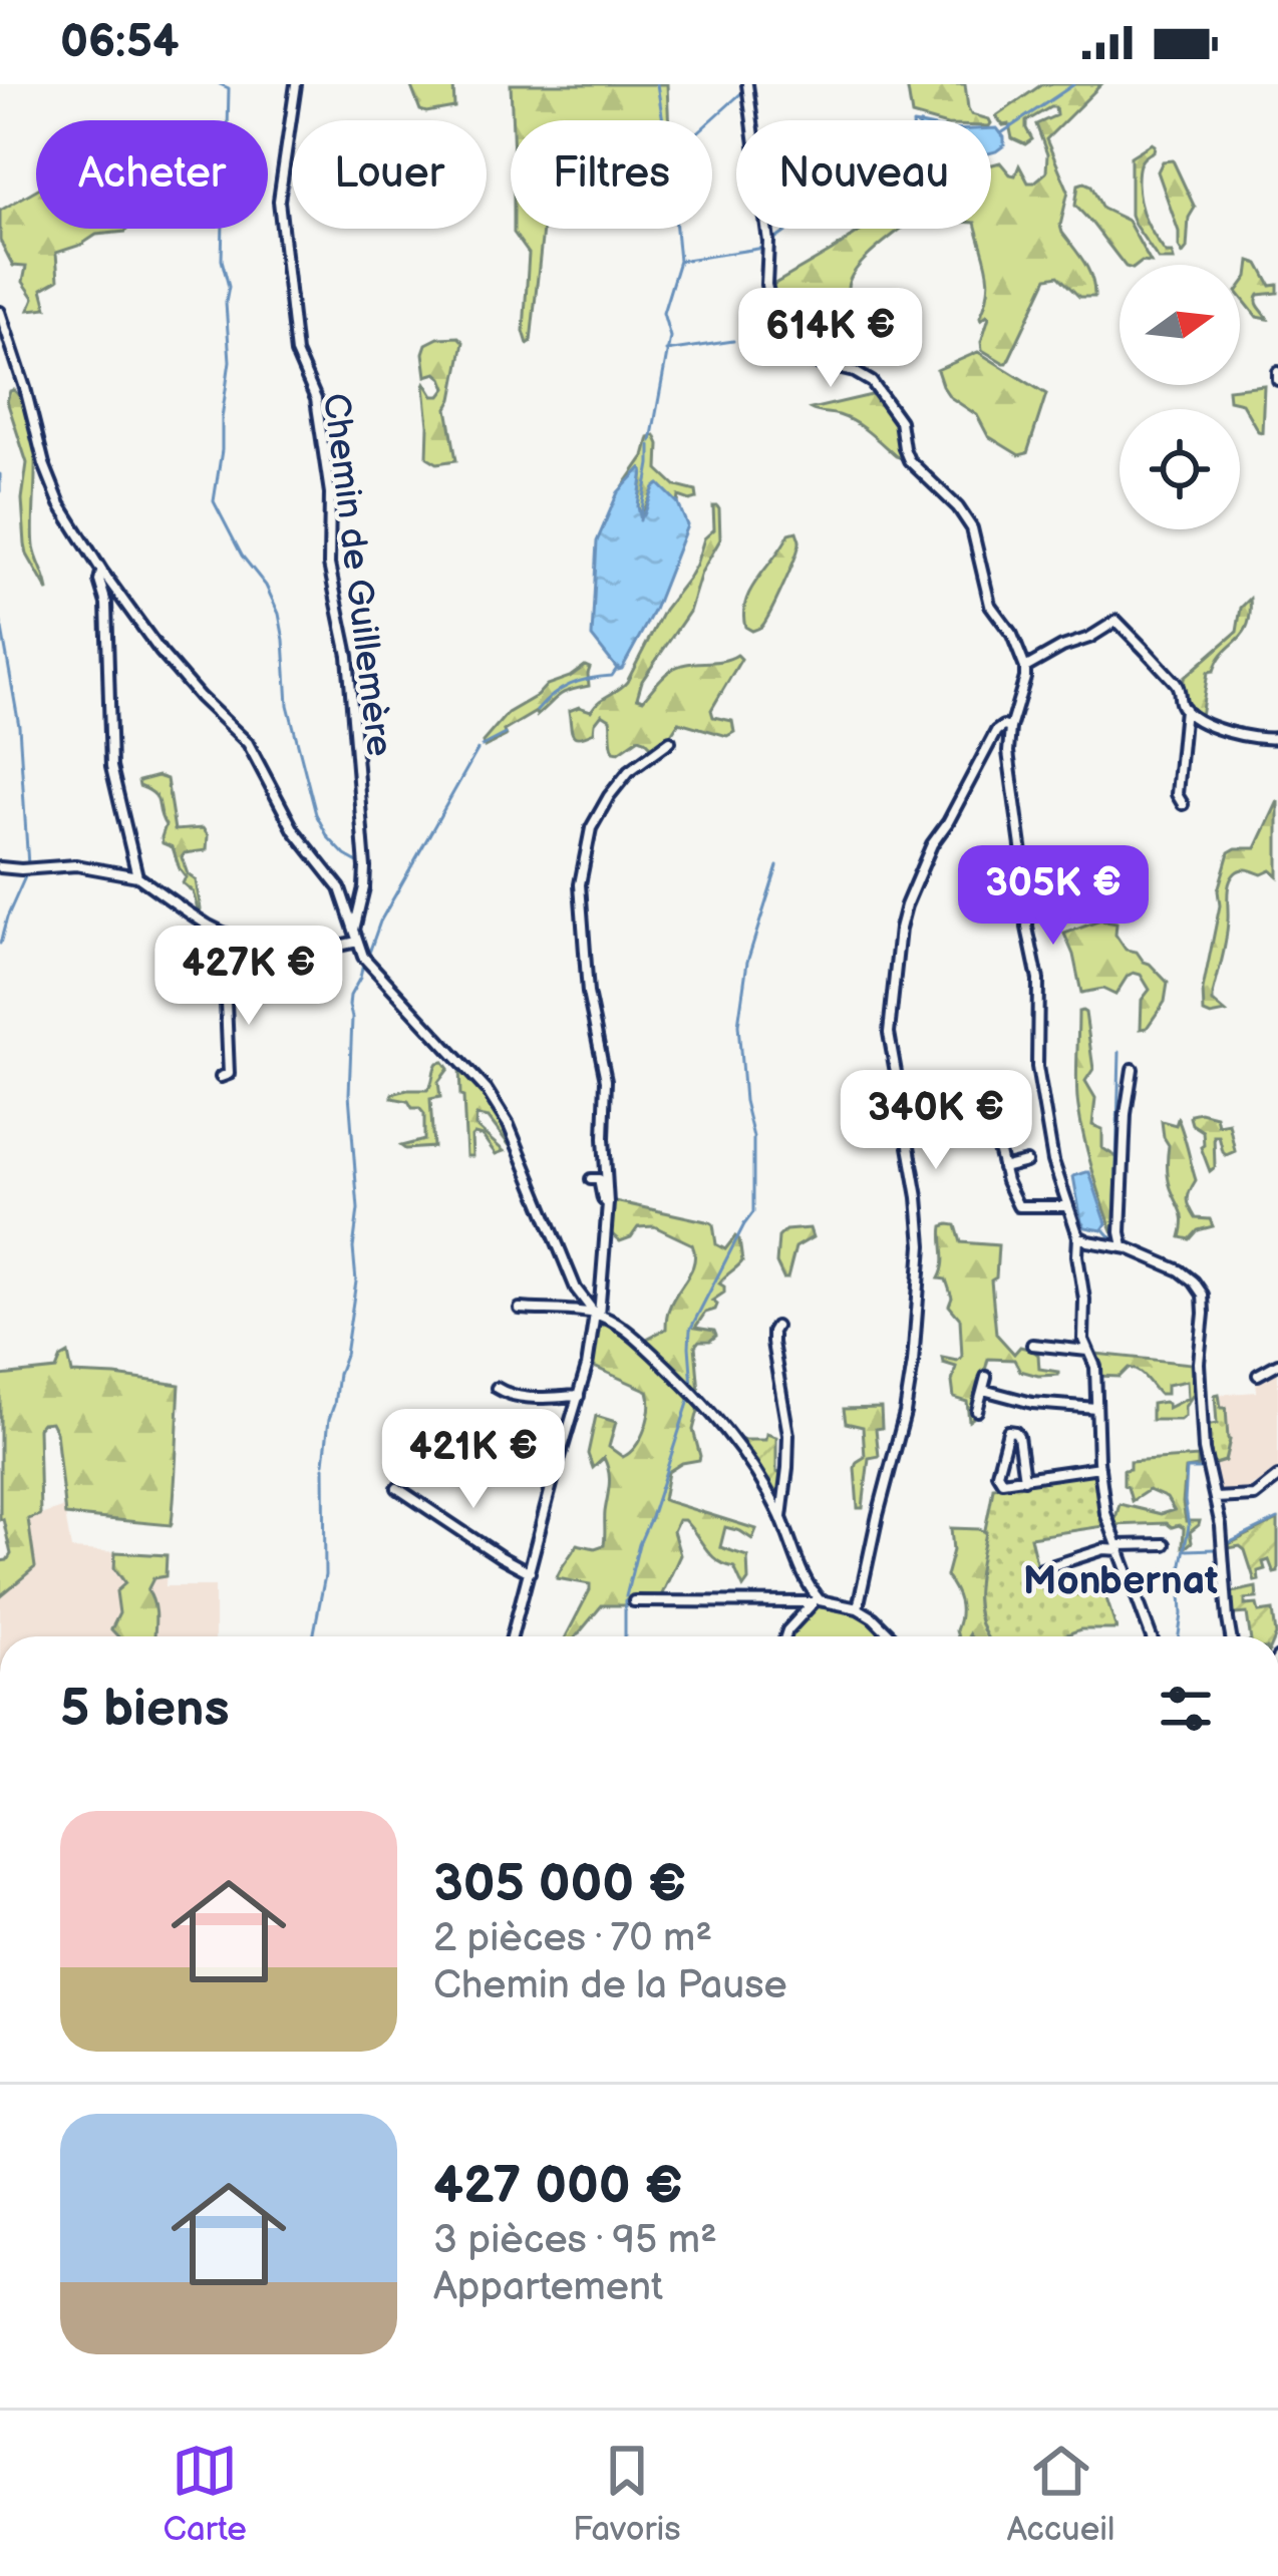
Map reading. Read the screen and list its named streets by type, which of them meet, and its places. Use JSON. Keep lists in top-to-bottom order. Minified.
{"streets":{"street":["Chemin de Guillemère"]},"districts":["Monbernat"],"north":"right","page":{"status":"06:54","chip":["Acheter","Louer","Filtres","Nouveau"],"price":["614K €","305K €","427K €","340K €","421K €"],"heading":"5 biens","list":[{"name":"305 000 €","note":"2 pièces · 70 m² · Chemin de la Pause"},{"name":"427 000 €","note":"3 pièces · 95 m² · Appartement"}],"tabs":["Carte","Favoris","Accueil"]}}
